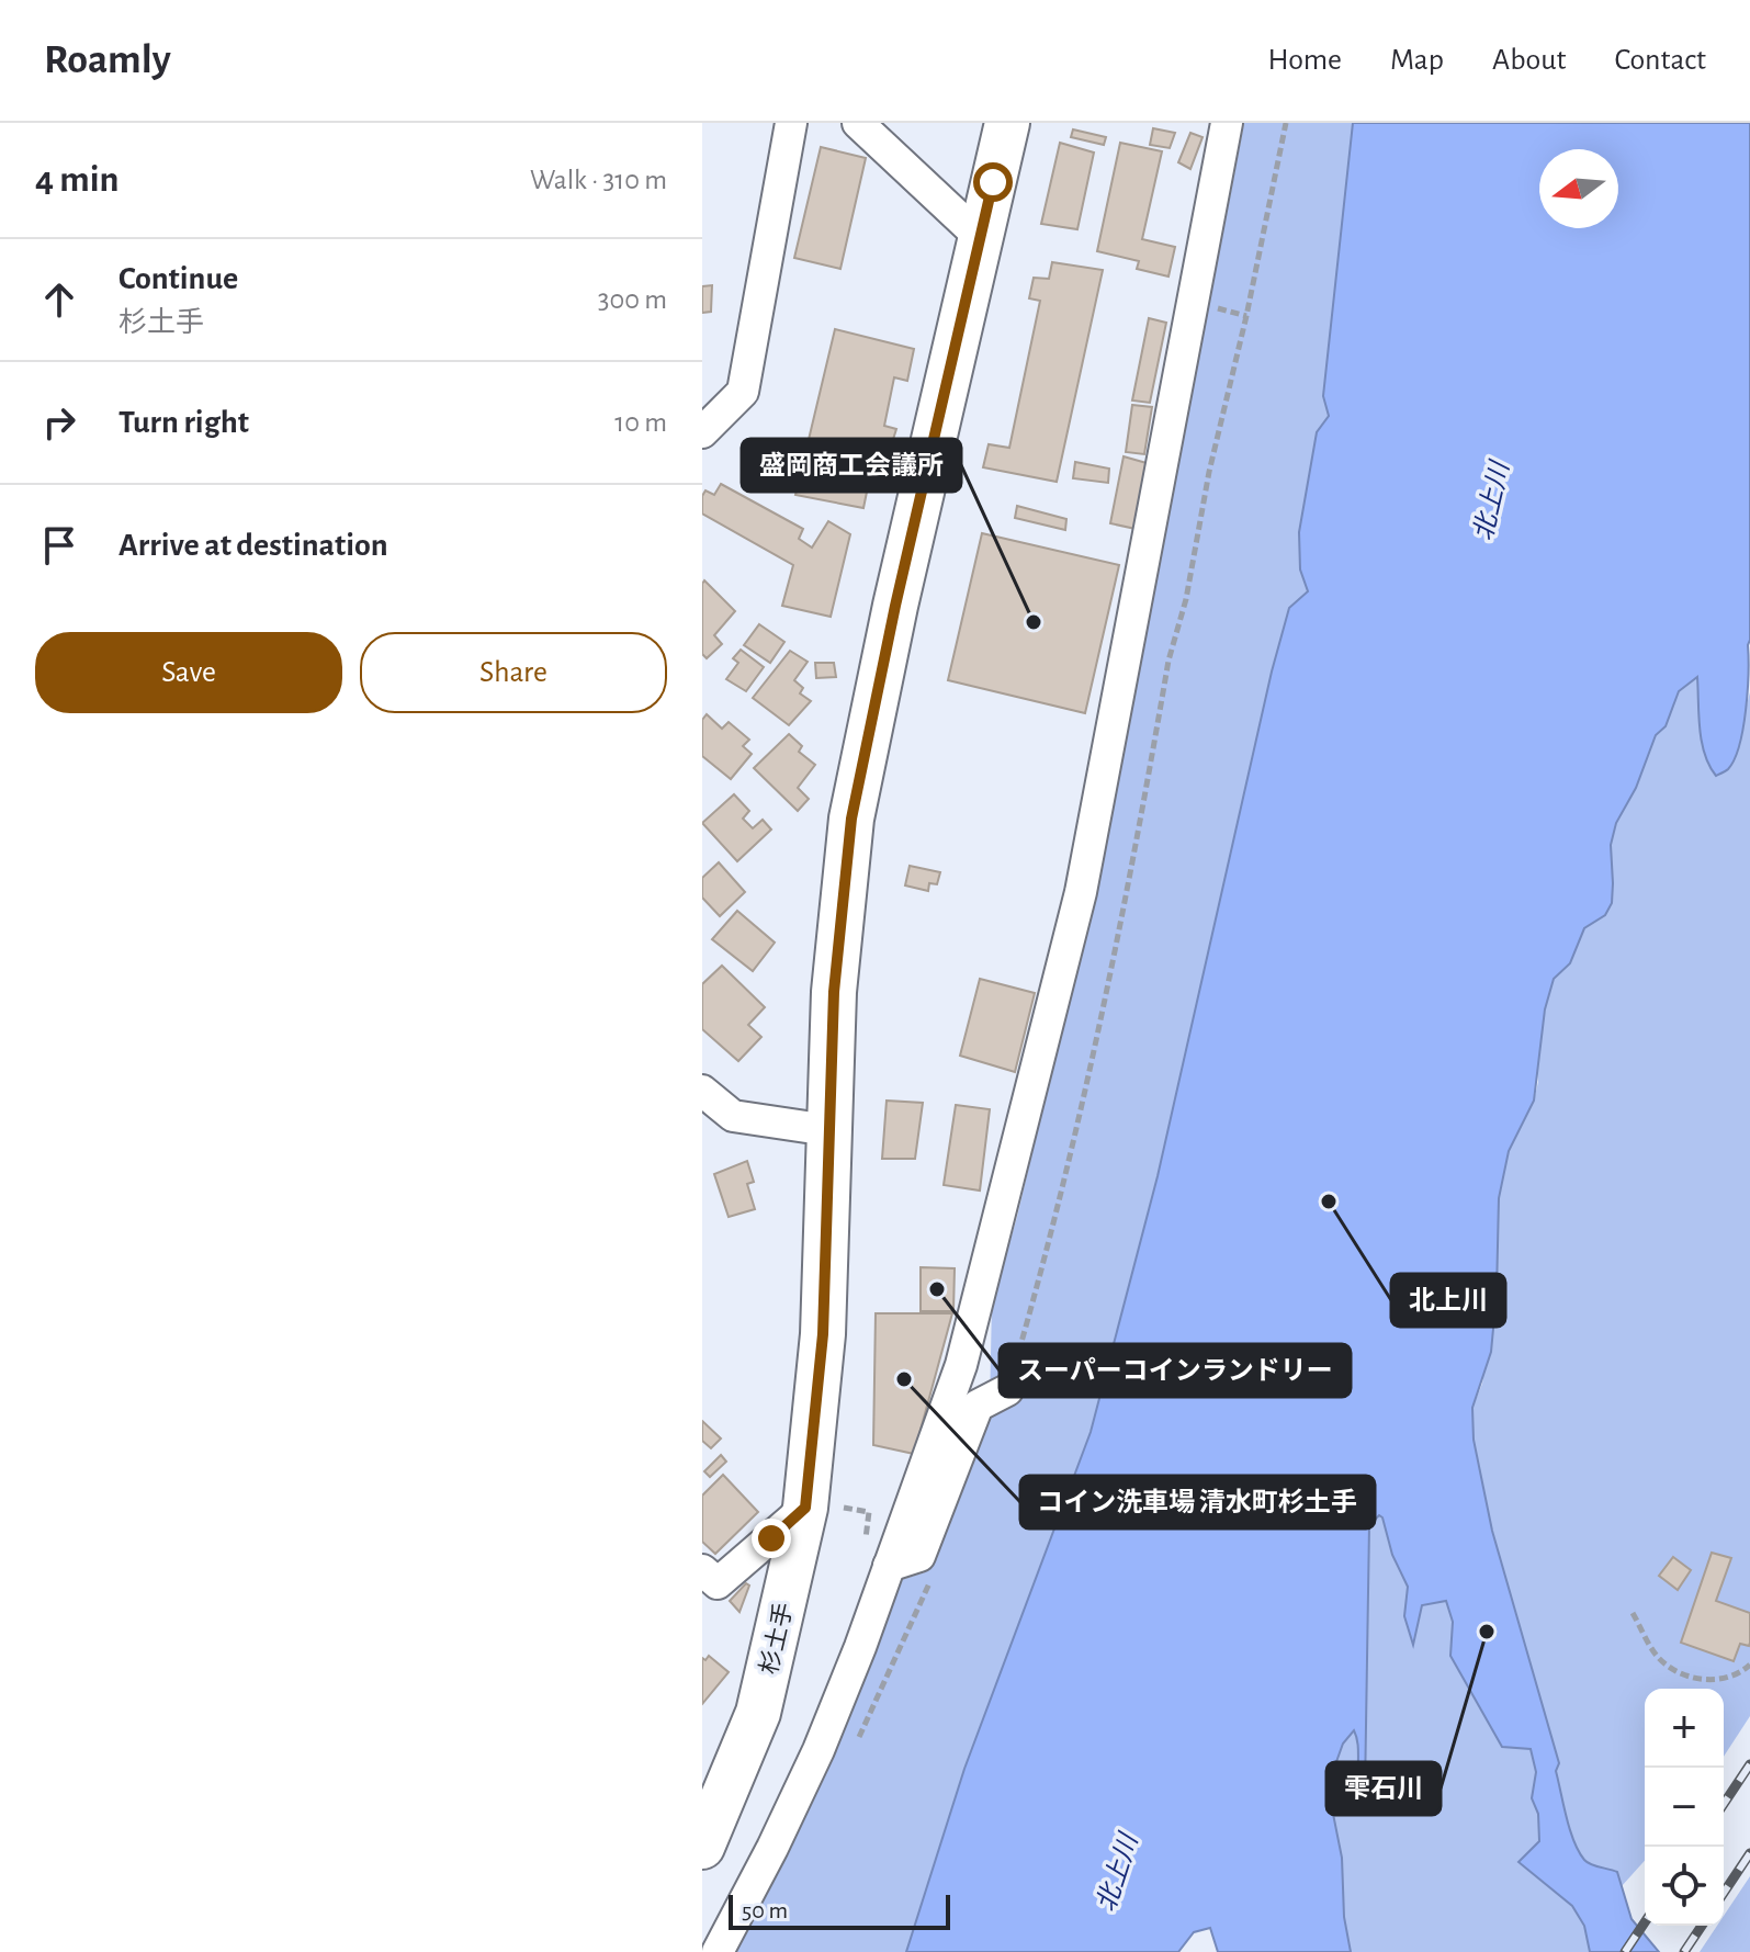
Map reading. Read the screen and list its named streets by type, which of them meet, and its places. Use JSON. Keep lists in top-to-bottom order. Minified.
{"streets":{"street":["杉土手"]},"water":["北上川"],"places":["盛岡商工会議所","北上川","スーパーコインランドリー","コイン洗車場 清水町杉土手","雫石川"],"scale_bar":"50 m","north":"left","page":{"header":"Roamly","nav":["Home","Map","About","Contact"],"heading":["4 min","Walk · 310 m"],"list":[["Continue","杉土手","300 m"],["Turn right","10 m"],"Arrive at destination"],"buttons":["Save","Share"],"map_buttons":["+","−"],"scale":"50 m"}}
